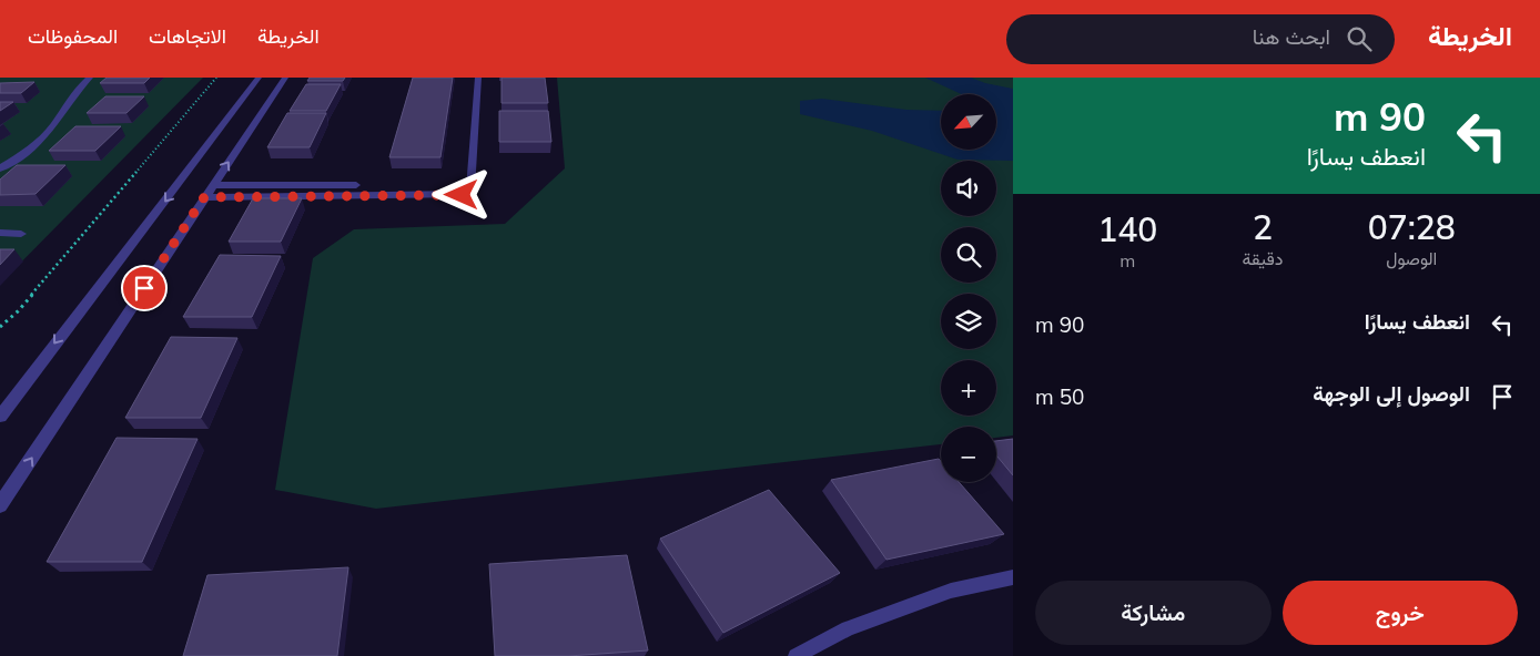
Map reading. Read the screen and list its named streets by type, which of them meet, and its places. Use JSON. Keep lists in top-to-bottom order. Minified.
{"north":"bottom left","page":{"header":"الخريطة","search":"ابحث هنا","nav":["الخريطة","الاتجاهات","المحفوظات"],"turn":["90 m","انعطف يسارًا"],"map_buttons":["+","−"],"eta":["07:28","الوصول","2","دقيقة","140","m"],"list":[{"name":"انعطف يسارًا","value":"90 m"},{"name":"الوصول إلى الوجهة","value":"50 m"}],"buttons":["خروج","مشاركة"]}}
